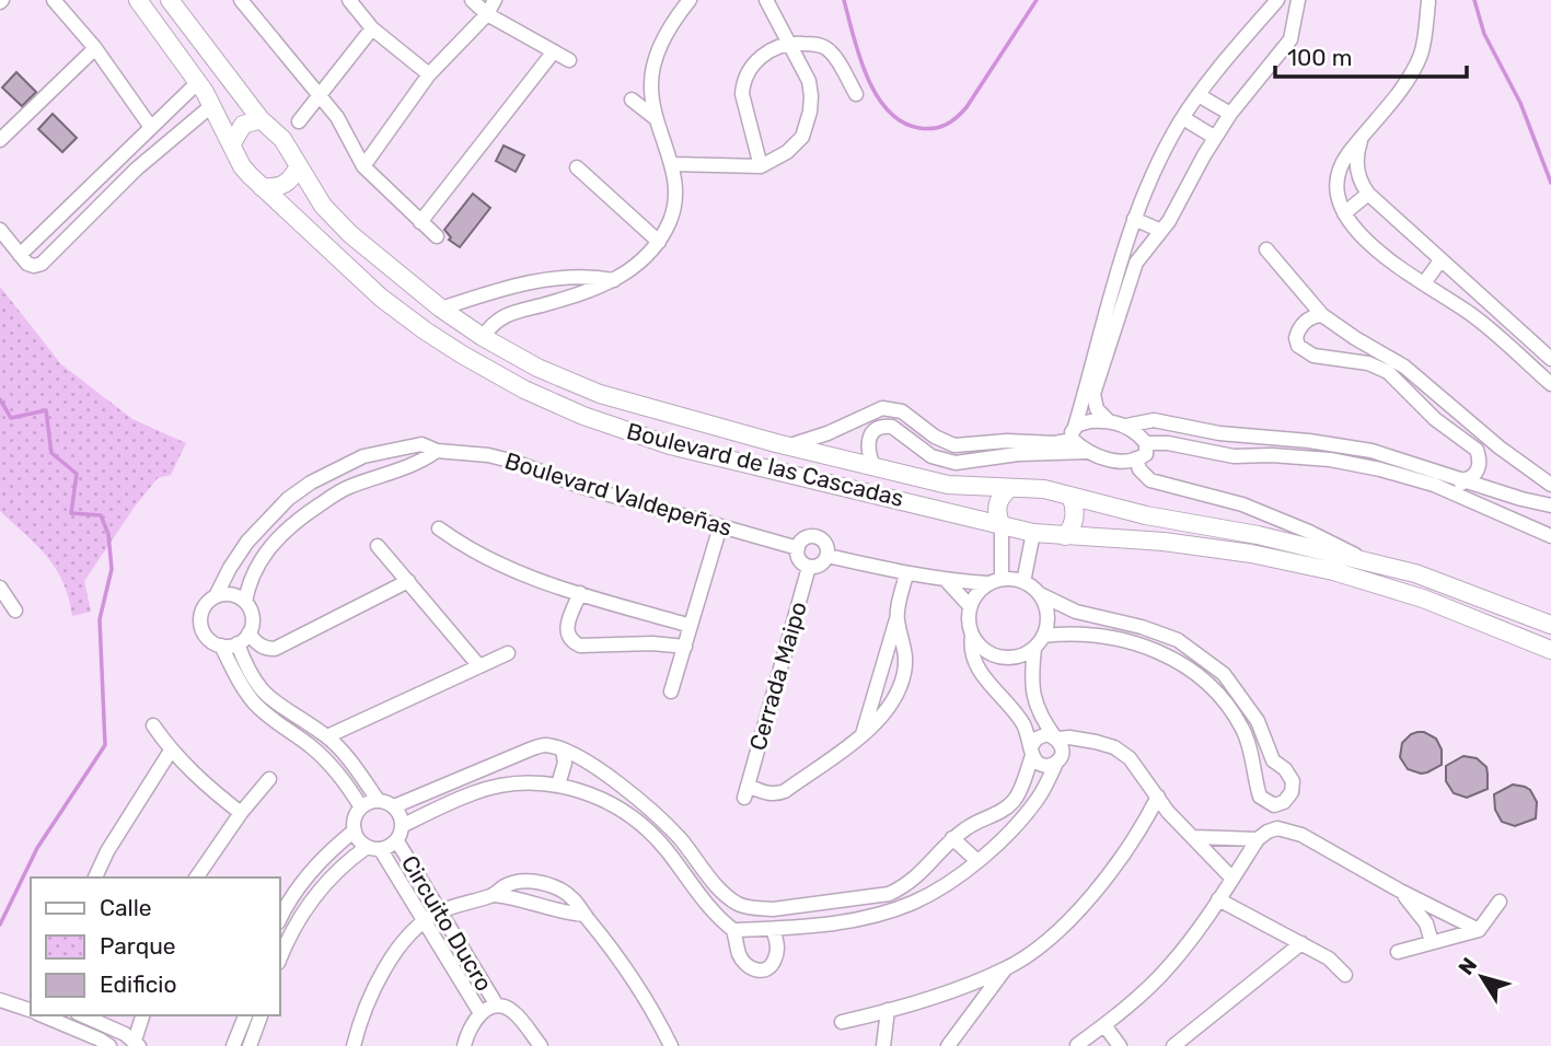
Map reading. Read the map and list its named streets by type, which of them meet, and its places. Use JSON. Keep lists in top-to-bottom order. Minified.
{"streets":{"main road":["Boulevard de las Cascadas"],"street":["Boulevard Valdepeñas","Cerrada Maipo","Circuito Ducro"]},"crossings":[["Boulevard Valdepeñas","Cerrada Maipo"]],"legend":["Calle","Parque","Edificio"],"scale_bar":"100 m","north":"top left"}
